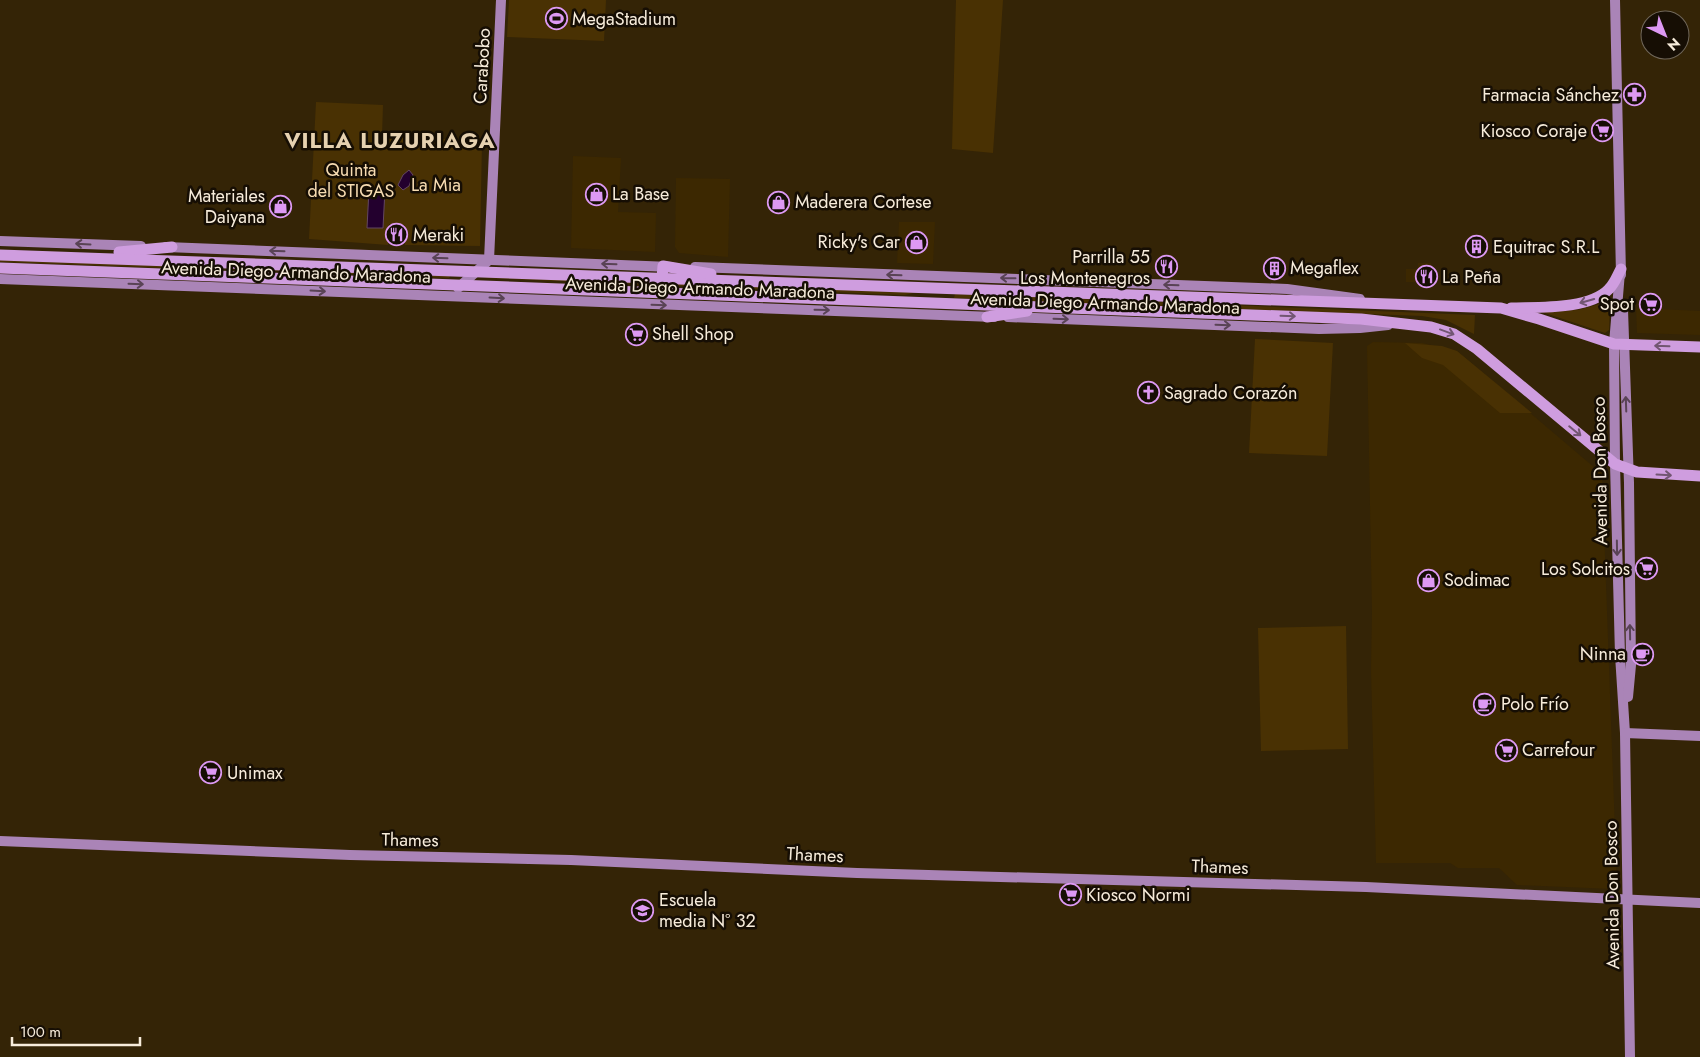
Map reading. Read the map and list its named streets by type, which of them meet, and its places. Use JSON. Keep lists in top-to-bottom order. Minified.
{"streets":{"main road":["Avenida Diego Armando Maradona"],"street":["Carabobo","Avenida Don Bosco","Thames"]},"crossings":[["Carabobo","Avenida Diego Armando Maradona"],["Avenida Diego Armando Maradona","Avenida Don Bosco"],["Avenida Don Bosco","Thames"]],"districts":["VILLA LUZURIAGA"],"parks":["Quinta del STIGAS","La Mia"],"places":{"sports":["MegaStadium"],"pharmacy":["Farmacia Sánchez"],"supermarket":["Kiosco Coraje","Spot","Shell Shop","Los Solcitos","Carrefour","Unimax","Kiosco Normi"],"shop":["La Base","Maderera Cortese","Materiales Daiyana","Ricky's Car","Sodimac"],"restaurant":["Meraki","Parrilla 55 Los Montenegros","La Peña"],"building":["Equitrac S.R.L","Megaflex"],"church":["Sagrado Corazón"],"cafe":["Ninna","Polo Frío"],"school or university":["Escuela media Nº 32"]},"scale_bar":"100 m","north":"bottom right"}
